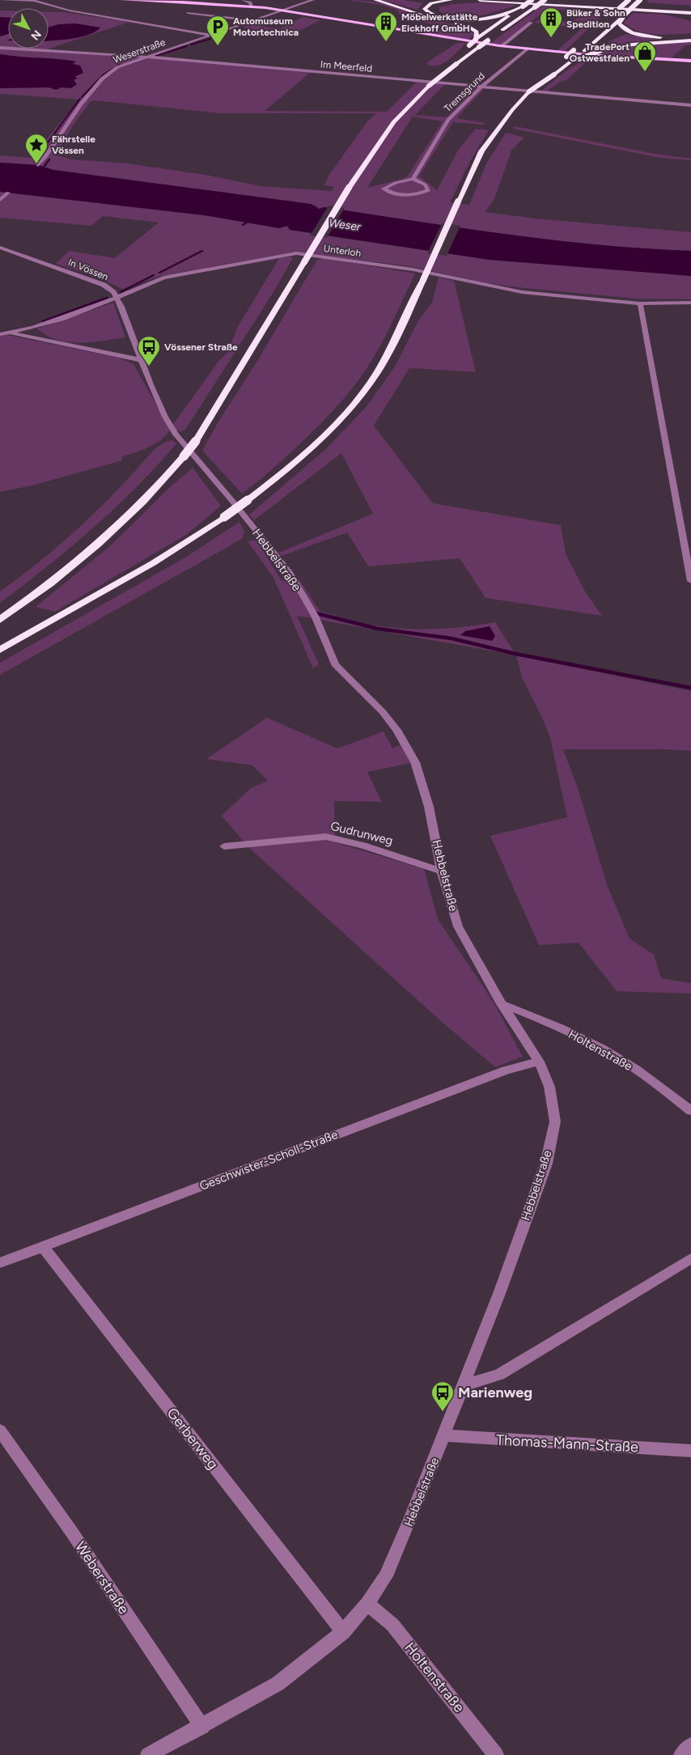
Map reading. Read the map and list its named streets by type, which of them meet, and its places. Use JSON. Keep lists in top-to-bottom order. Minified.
{"streets":{"street":["Weserstraße","Im Meerfeld","Tremsgrund","Unterloh","In Vössen","Hebbelstraße","Gudrunweg","Holtenstraße","Geschwister-Scholl-Straße","Gerberweg","Thomas-Mann-Straße","Weberstraße"]},"crossings":[["Weserstraße","Im Meerfeld"],["Im Meerfeld","Tremsgrund"],["Unterloh","In Vössen"],["In Vössen","Hebbelstraße"],["Hebbelstraße","Gudrunweg"],["Hebbelstraße","Holtenstraße"],["Hebbelstraße","Geschwister-Scholl-Straße"],["Hebbelstraße","Gerberweg"],["Hebbelstraße","Thomas-Mann-Straße"],["Hebbelstraße","Weberstraße"],["Geschwister-Scholl-Straße","Gerberweg"]],"water":["Weser"],"places":{"building":["Büker & Sohn Spedition","Möbelwerkstätte Eickhoff GmbH"],"parking":["Automuseum Motortechnica"],"shop":["TradePort Ostwestfalen"],"place":["Fährstelle Vössen"],"bus stop":["Vössener Straße","Marienweg"]},"north":"bottom right"}
